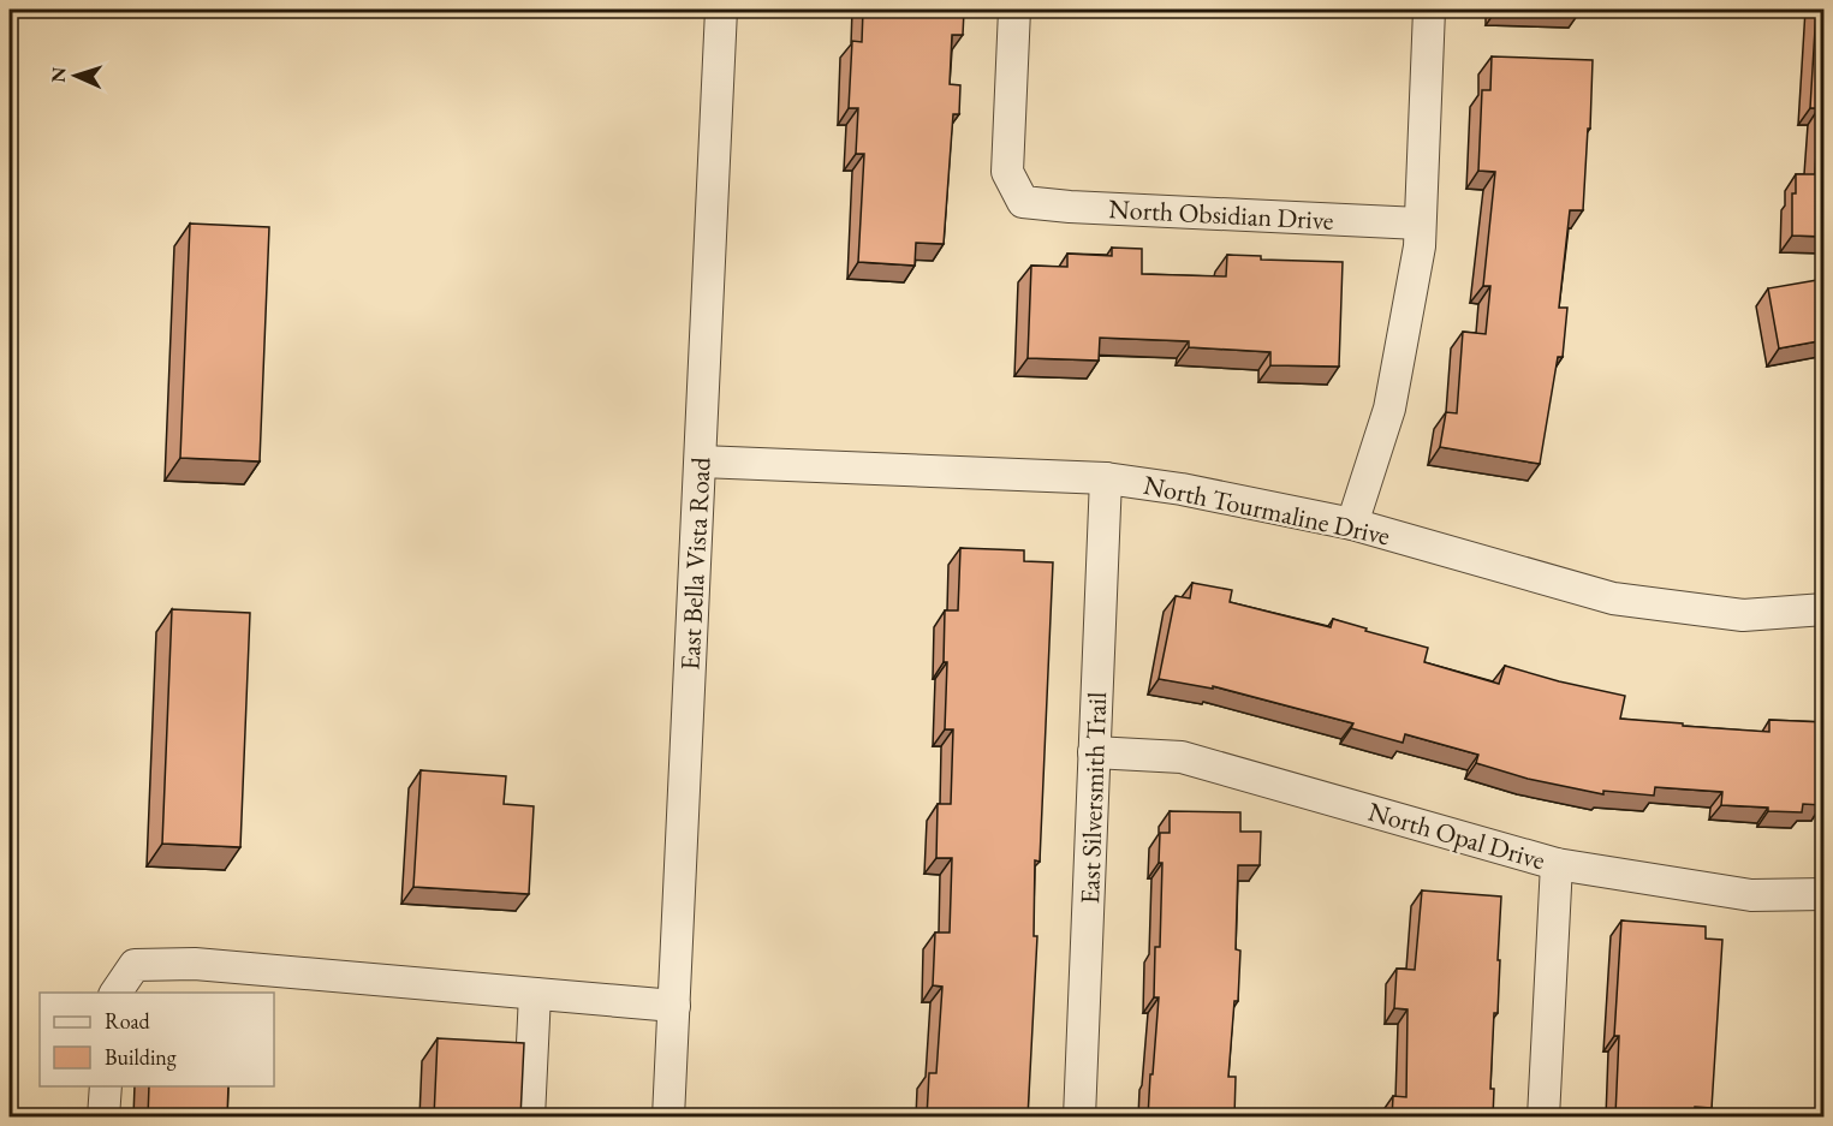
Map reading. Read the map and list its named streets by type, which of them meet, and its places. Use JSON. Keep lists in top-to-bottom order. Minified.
{"streets":{"street":["North Obsidian Drive","North Tourmaline Drive","East Bella Vista Road","East Silversmith Trail","North Opal Drive"]},"crossings":[["North Tourmaline Drive","East Bella Vista Road"],["North Tourmaline Drive","East Silversmith Trail"],["East Silversmith Trail","North Opal Drive"]],"legend":["Road","Building"],"north":"left"}
